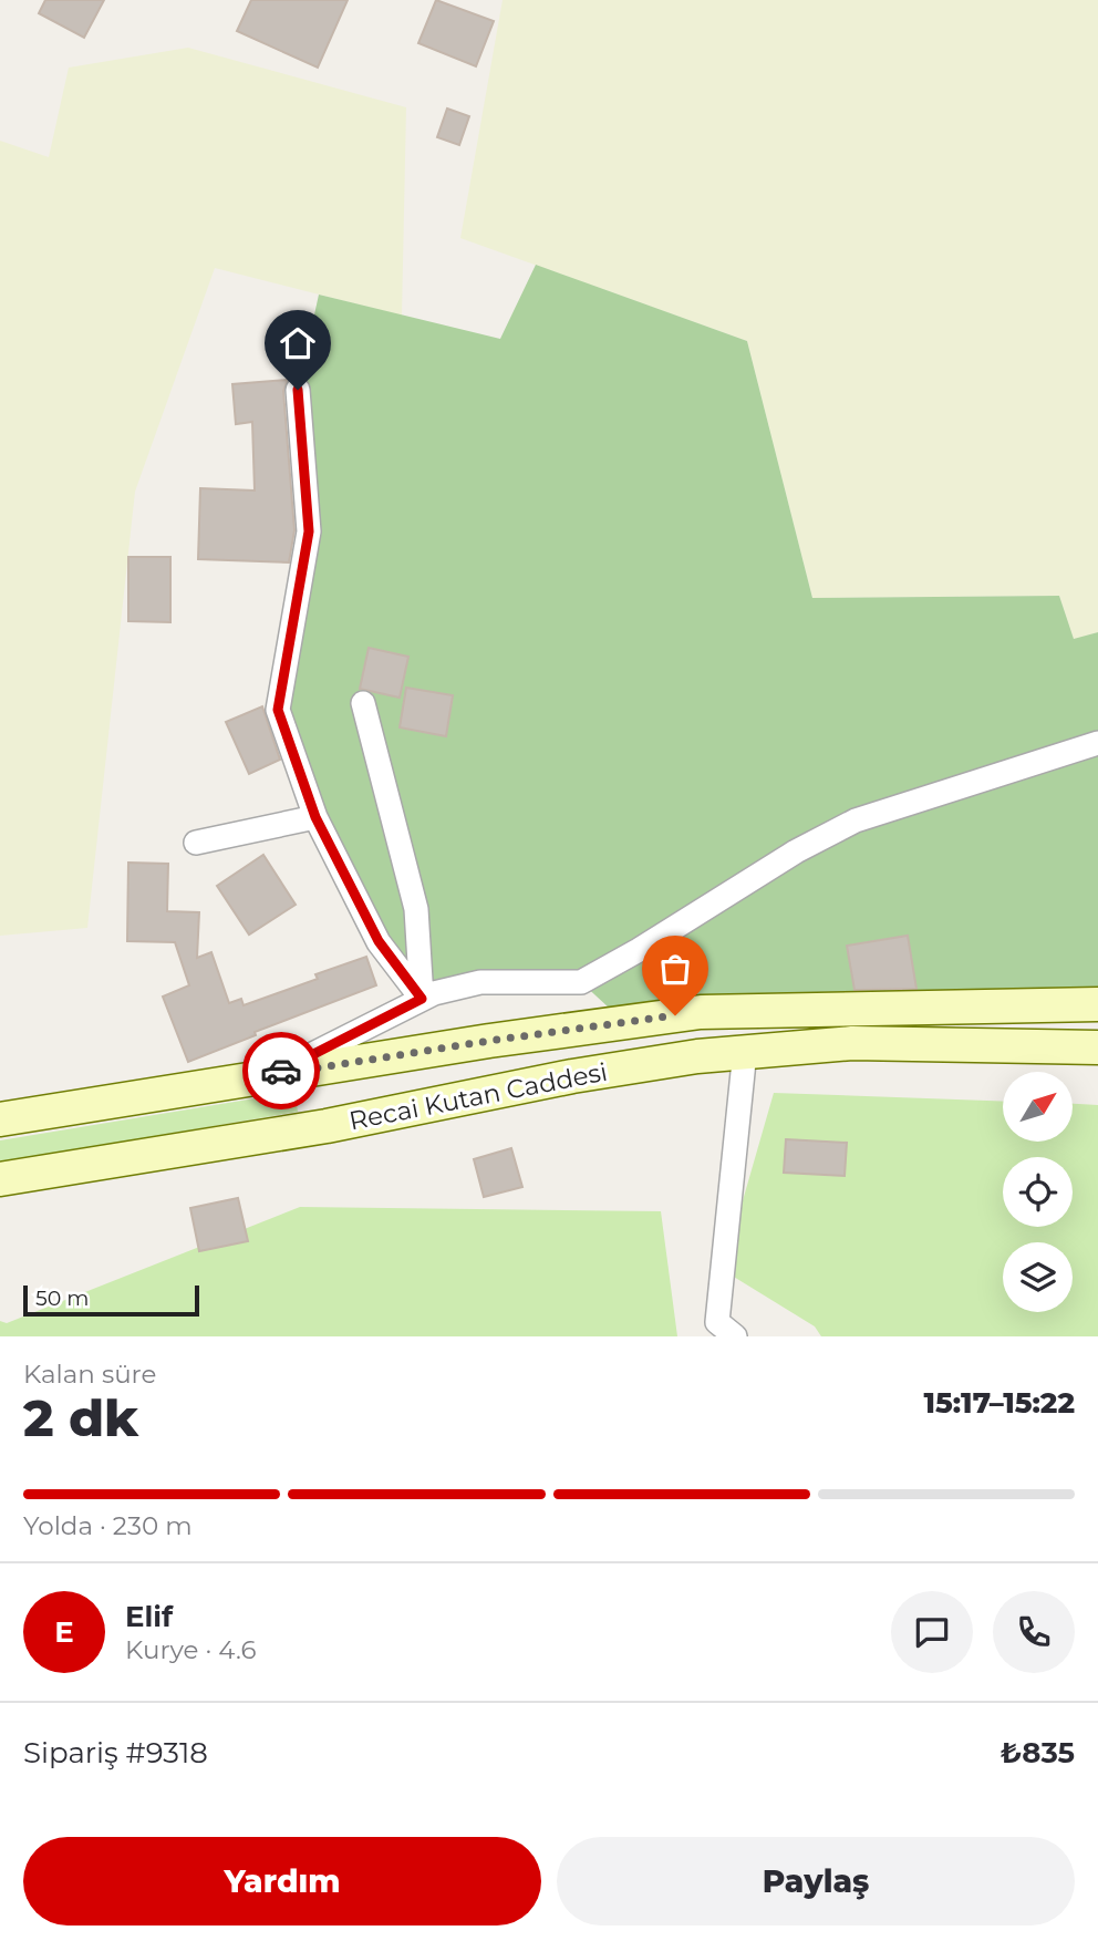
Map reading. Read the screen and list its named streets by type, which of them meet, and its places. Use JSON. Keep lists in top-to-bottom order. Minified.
{"streets":{"main road":["Recai Kutan Caddesi"]},"scale_bar":"50 m","north":"top right","page":{"scale":"50 m","heading":["2 dk","Kalan süre","15:17–15:22"],"panel":["Elif","Kurye · 4.6","Sipariş #9318","₺835"],"bar":"Yolda · 230 m","round":"E","buttons":["Yardım","Paylaş"]}}
